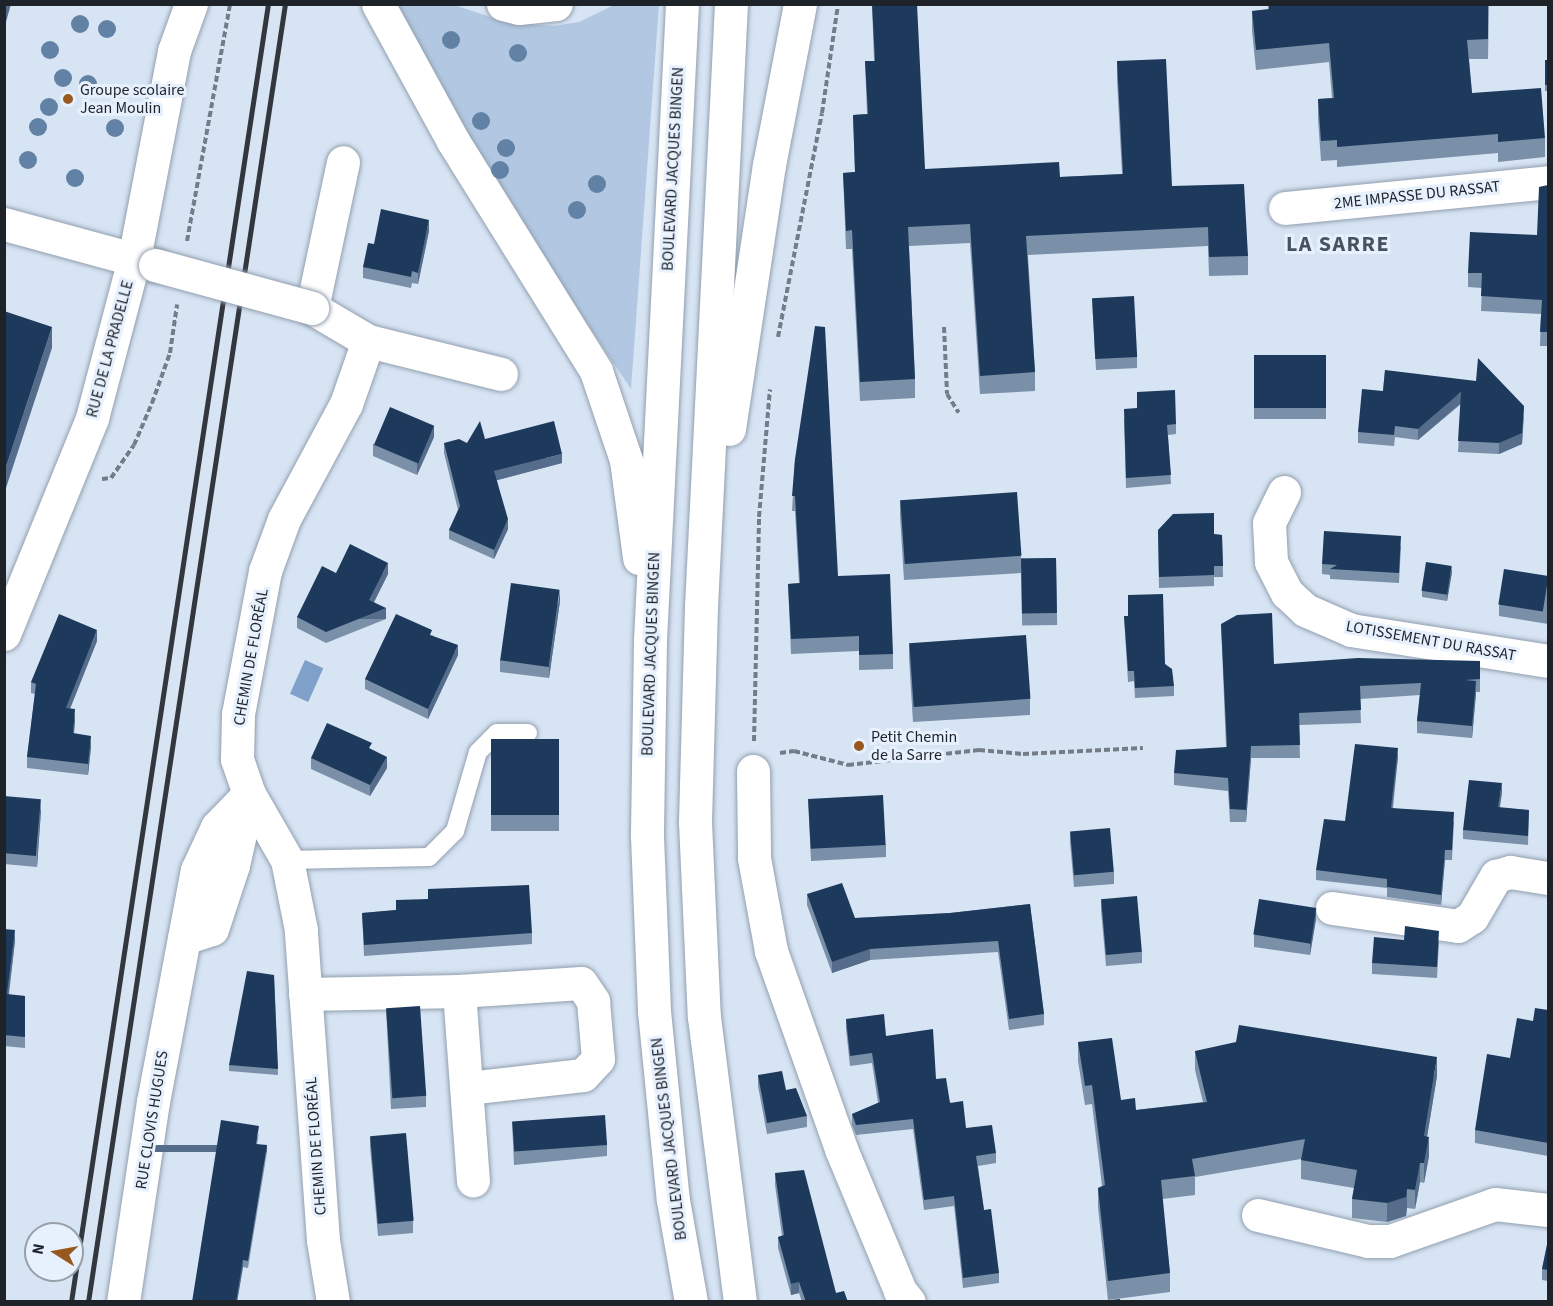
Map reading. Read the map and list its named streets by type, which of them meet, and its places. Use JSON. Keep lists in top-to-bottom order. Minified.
{"streets":{"main road":["BOULEVARD JACQUES BINGEN","2ME IMPASSE DU RASSAT","RUE DE LA PRADELLE","LOTISSEMENT DU RASSAT","CHEMIN DE FLORÉAL","RUE CLOVIS HUGUES"]},"crossings":[["CHEMIN DE FLORÉAL","RUE CLOVIS HUGUES"]],"districts":["LA SARRE"],"places":["Groupe scolaire Jean Moulin","Petit Chemin de la Sarre"],"north":"left"}
